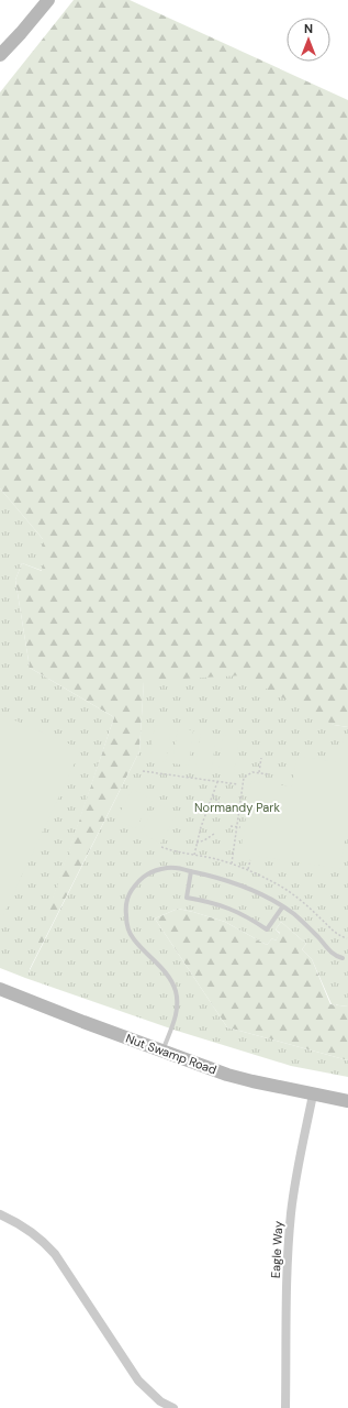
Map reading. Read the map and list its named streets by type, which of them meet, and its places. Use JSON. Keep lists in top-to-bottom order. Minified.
{"streets":{"main road":["Nut Swamp Road"],"street":["Eagle Way"]},"crossings":[["Nut Swamp Road","Eagle Way"]],"parks":["Normandy Park"],"north":"top"}
